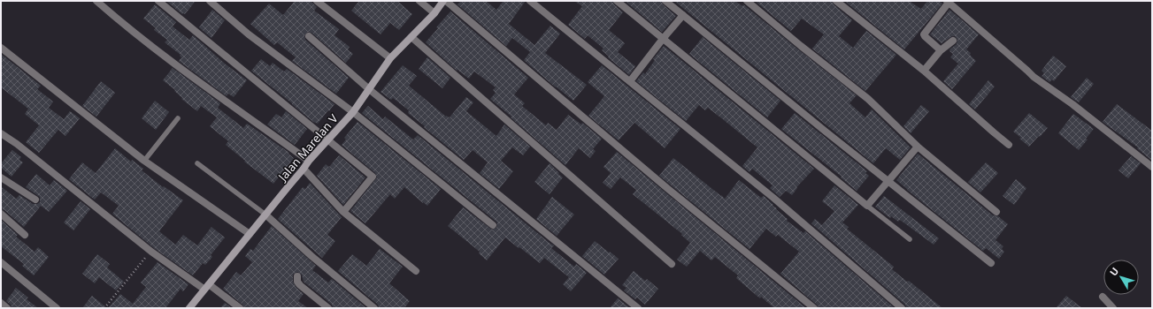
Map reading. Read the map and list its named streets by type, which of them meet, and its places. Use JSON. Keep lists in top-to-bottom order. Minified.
{"streets":{"street":["Jalan Marelan V"]},"north":"top left"}
